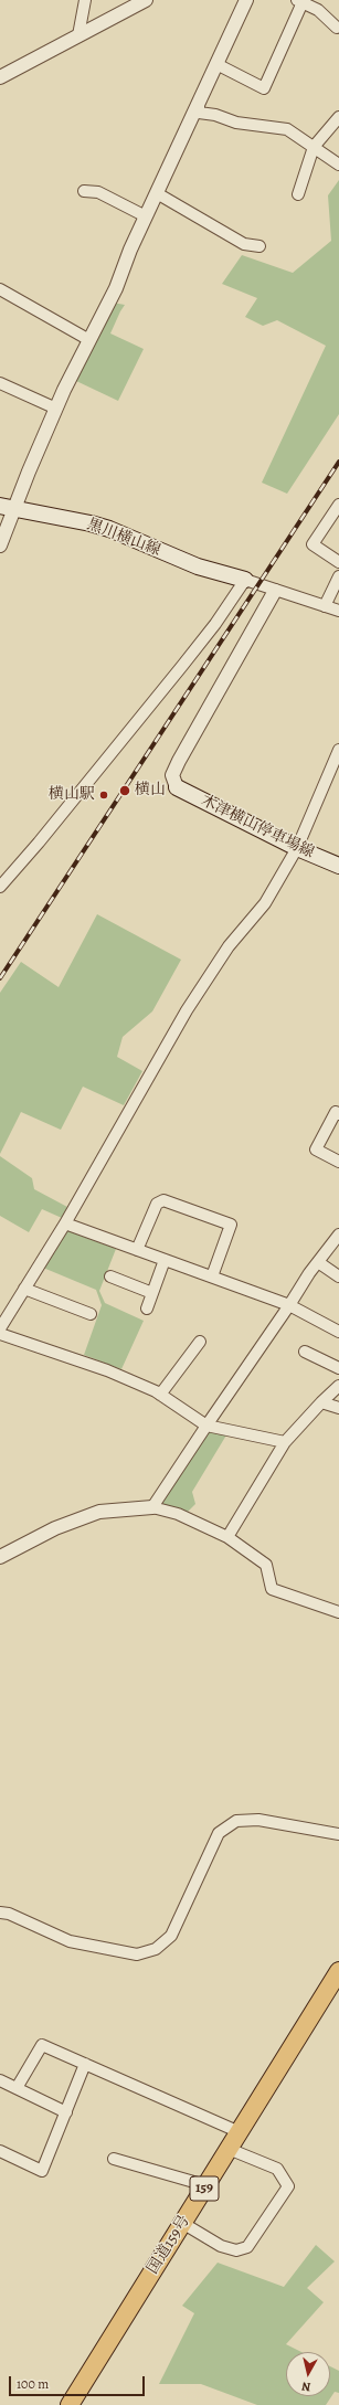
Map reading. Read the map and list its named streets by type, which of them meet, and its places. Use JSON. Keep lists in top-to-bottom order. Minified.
{"streets":{"highway":["159","国道159号"],"main road":["黒川横山線","木津横山停車場線"]},"places":["横山","横山駅"],"scale_bar":"100 m","north":"bottom"}
